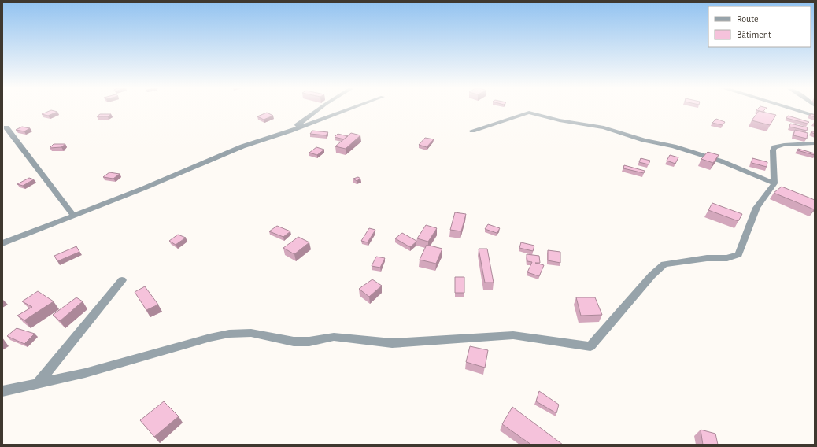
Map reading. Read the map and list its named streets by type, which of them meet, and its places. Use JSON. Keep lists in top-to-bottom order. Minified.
{"legend":["Route","Bâtiment"]}
